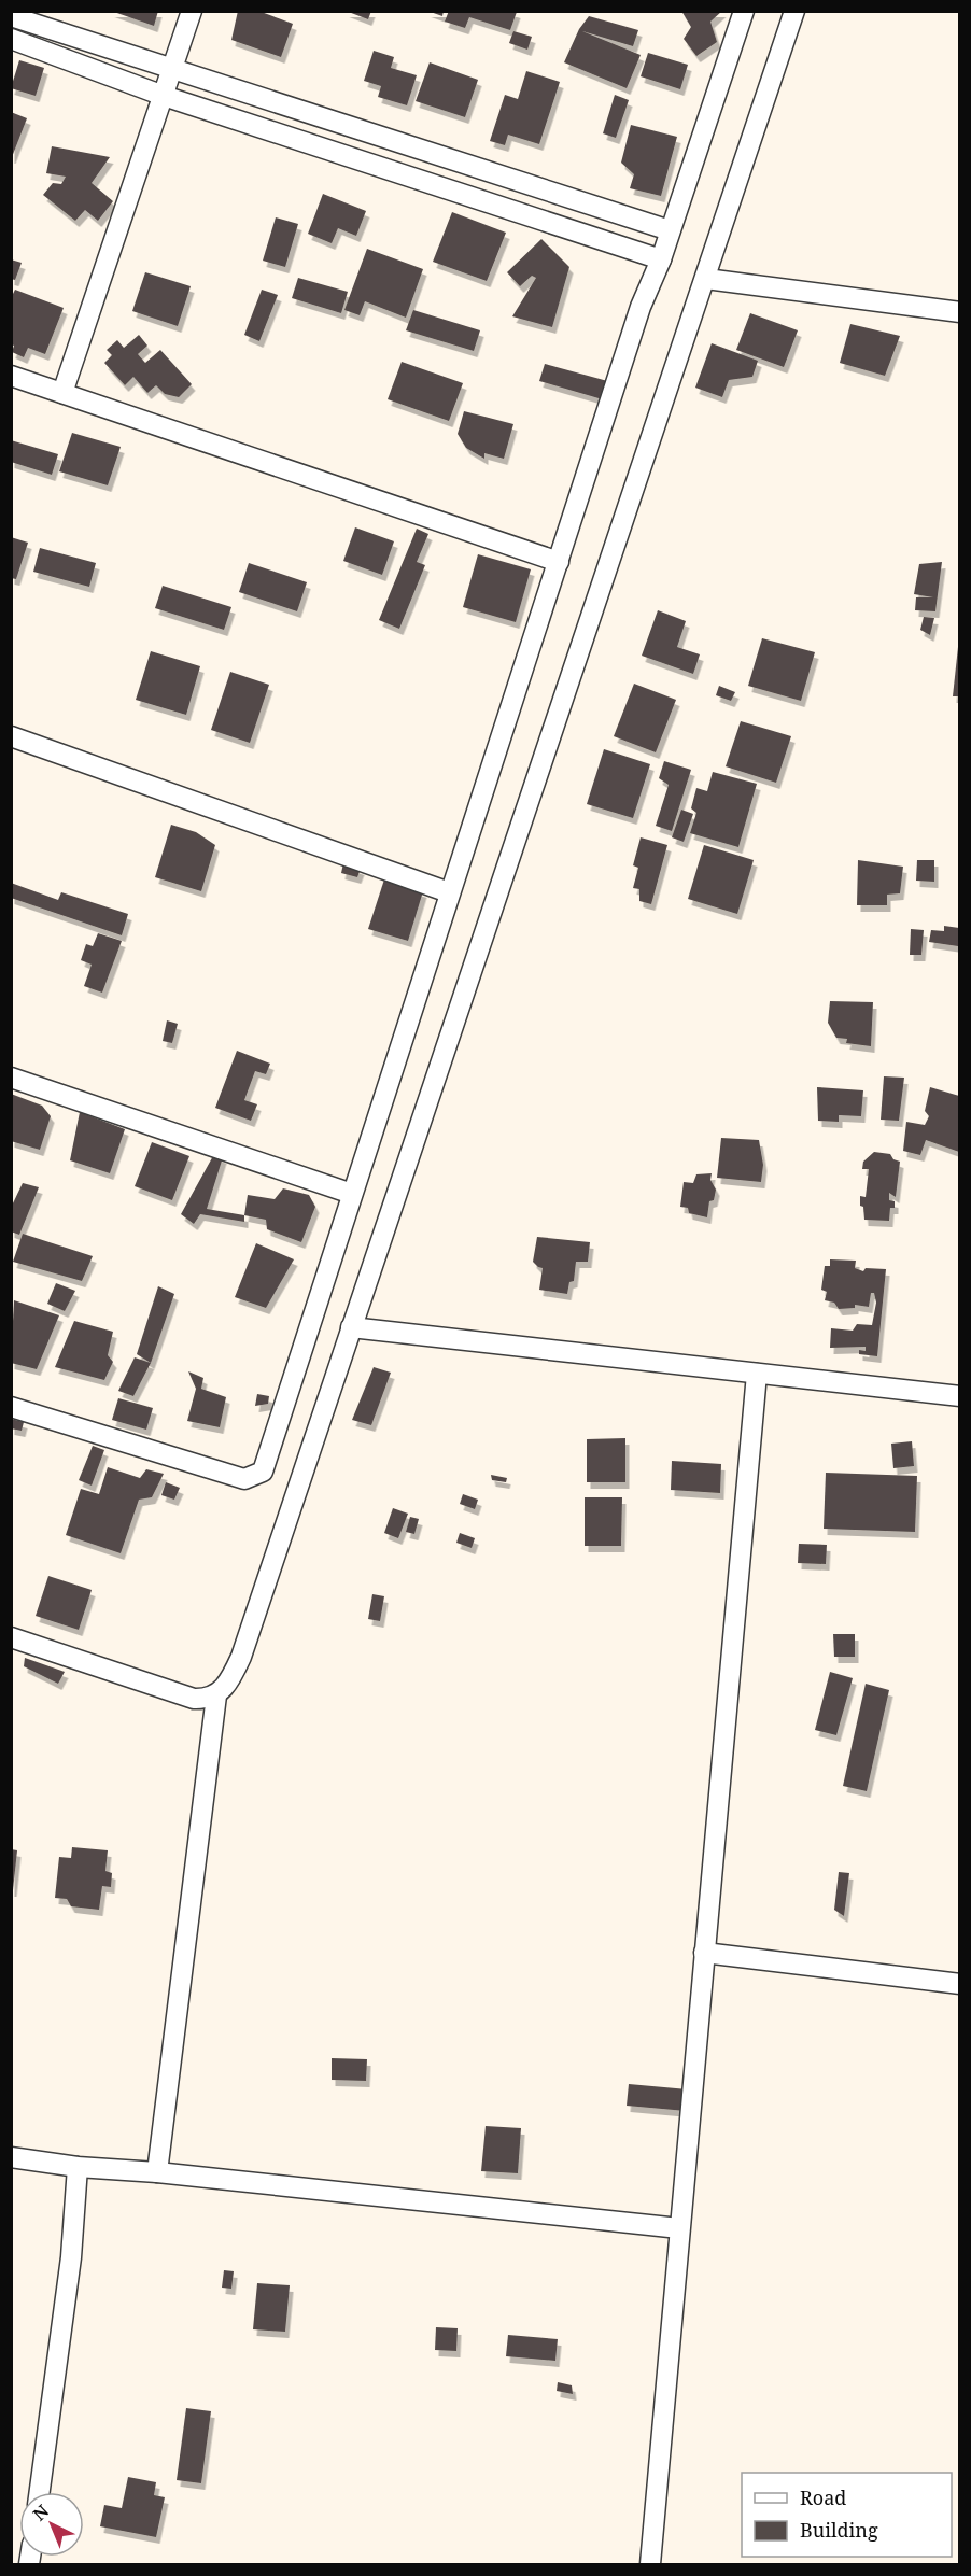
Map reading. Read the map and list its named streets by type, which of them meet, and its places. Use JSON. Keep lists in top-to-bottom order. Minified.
{"legend":["Road","Building"],"north":"top left"}
